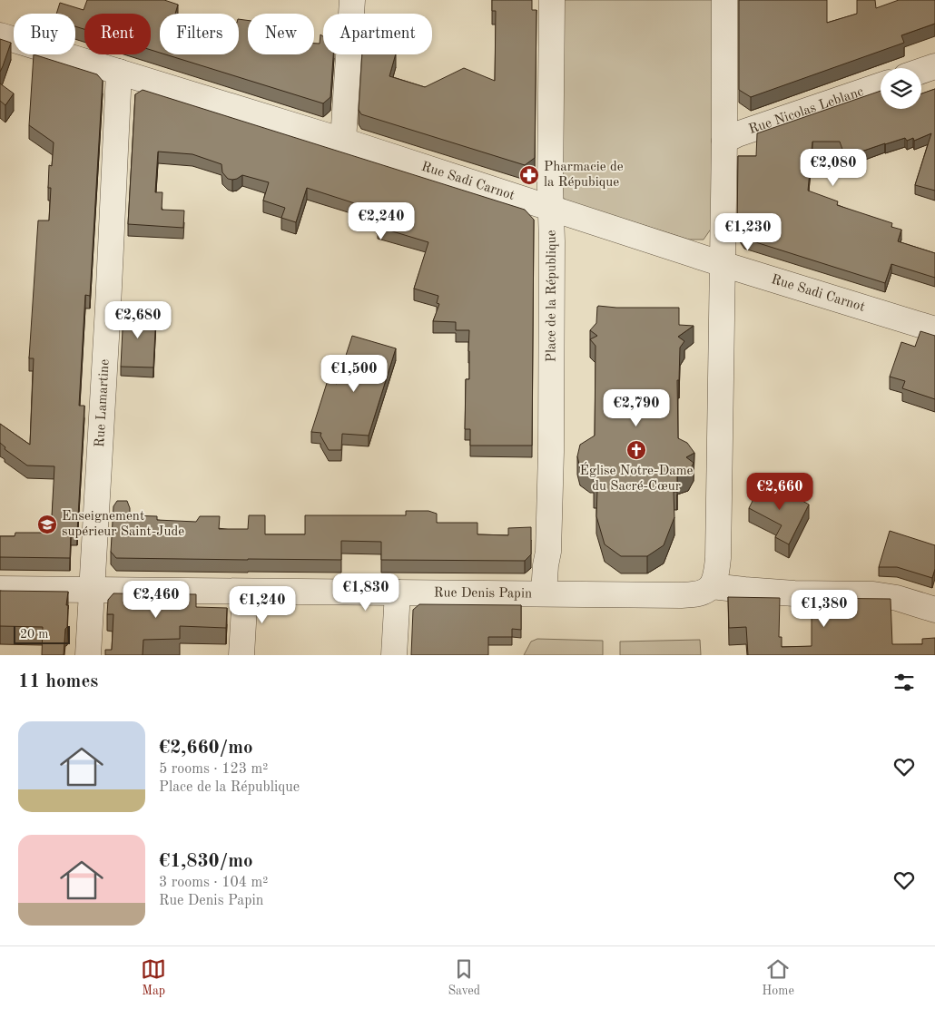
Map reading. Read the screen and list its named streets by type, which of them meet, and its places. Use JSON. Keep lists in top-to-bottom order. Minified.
{"streets":{"street":["Rue Nicolas Leblanc","Rue Sadi Carnot","Place de la République","Rue Lamartine","Rue Denis Papin"]},"crossings":[["Rue Sadi Carnot","Place de la République"],["Rue Sadi Carnot","Rue Lamartine"],["Place de la République","Rue Denis Papin"],["Rue Lamartine","Rue Denis Papin"]],"places":{"pharmacy":["Pharmacie de la Répubique"],"church":["Église Notre-Dame du Sacré-Cœur"],"school or university":["Enseignement supérieur Saint-Jude"]},"scale_bar":"20 m","page":{"chip":["Buy","Rent","Filters","New","Apartment"],"price":["€2,080","€2,240","€1,230","€2,680","€1,500","€2,790","€2,660","€1,830","€2,460","€1,240","€1,380"],"scale":"20 m","heading":"11 homes","list":[{"name":"€2,660/mo","note":"5 rooms · 123 m² · Place de la République"},{"name":"€1,830/mo","note":"3 rooms · 104 m² · Rue Denis Papin"}],"tabs":["Map","Saved","Home"]}}
